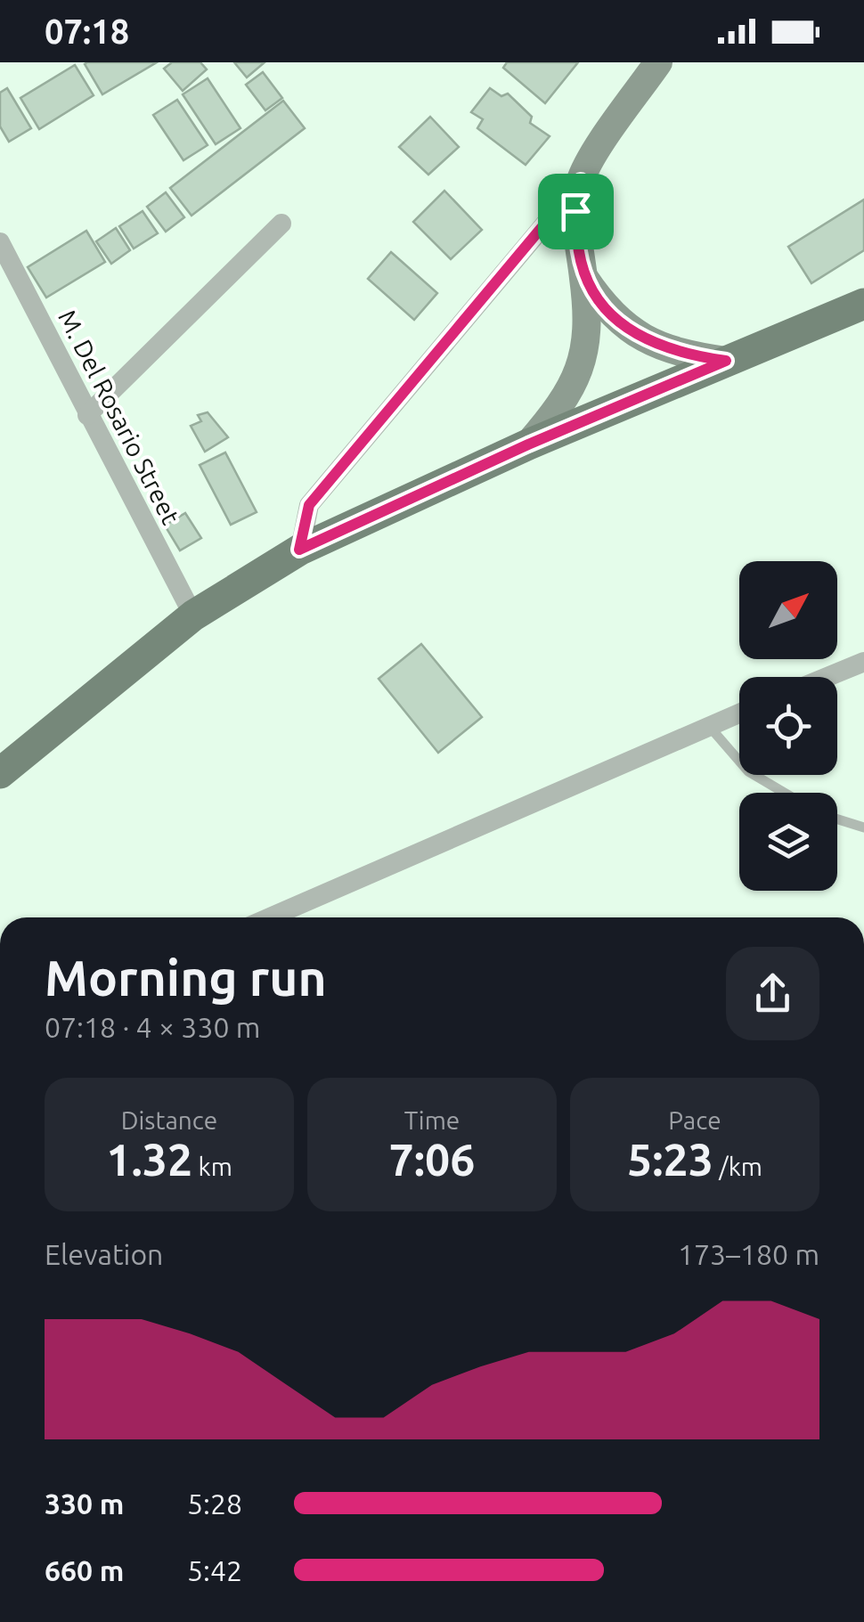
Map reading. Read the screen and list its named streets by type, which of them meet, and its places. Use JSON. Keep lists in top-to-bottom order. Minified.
{"streets":{"street":["M. Del Rosario Street"]},"north":"top right","page":{"status":"07:18","heading":["Morning run","07:18 · 4 × 330 m"],"stats":[["Distance","1.32 km"],["Time","7:06"],["Pace","5:23 /km"]],"chart":["Elevation","173–180 m"],"list":[{"name":"330 m","note":"5:28"},{"name":"660 m","note":"5:42"}]}}
